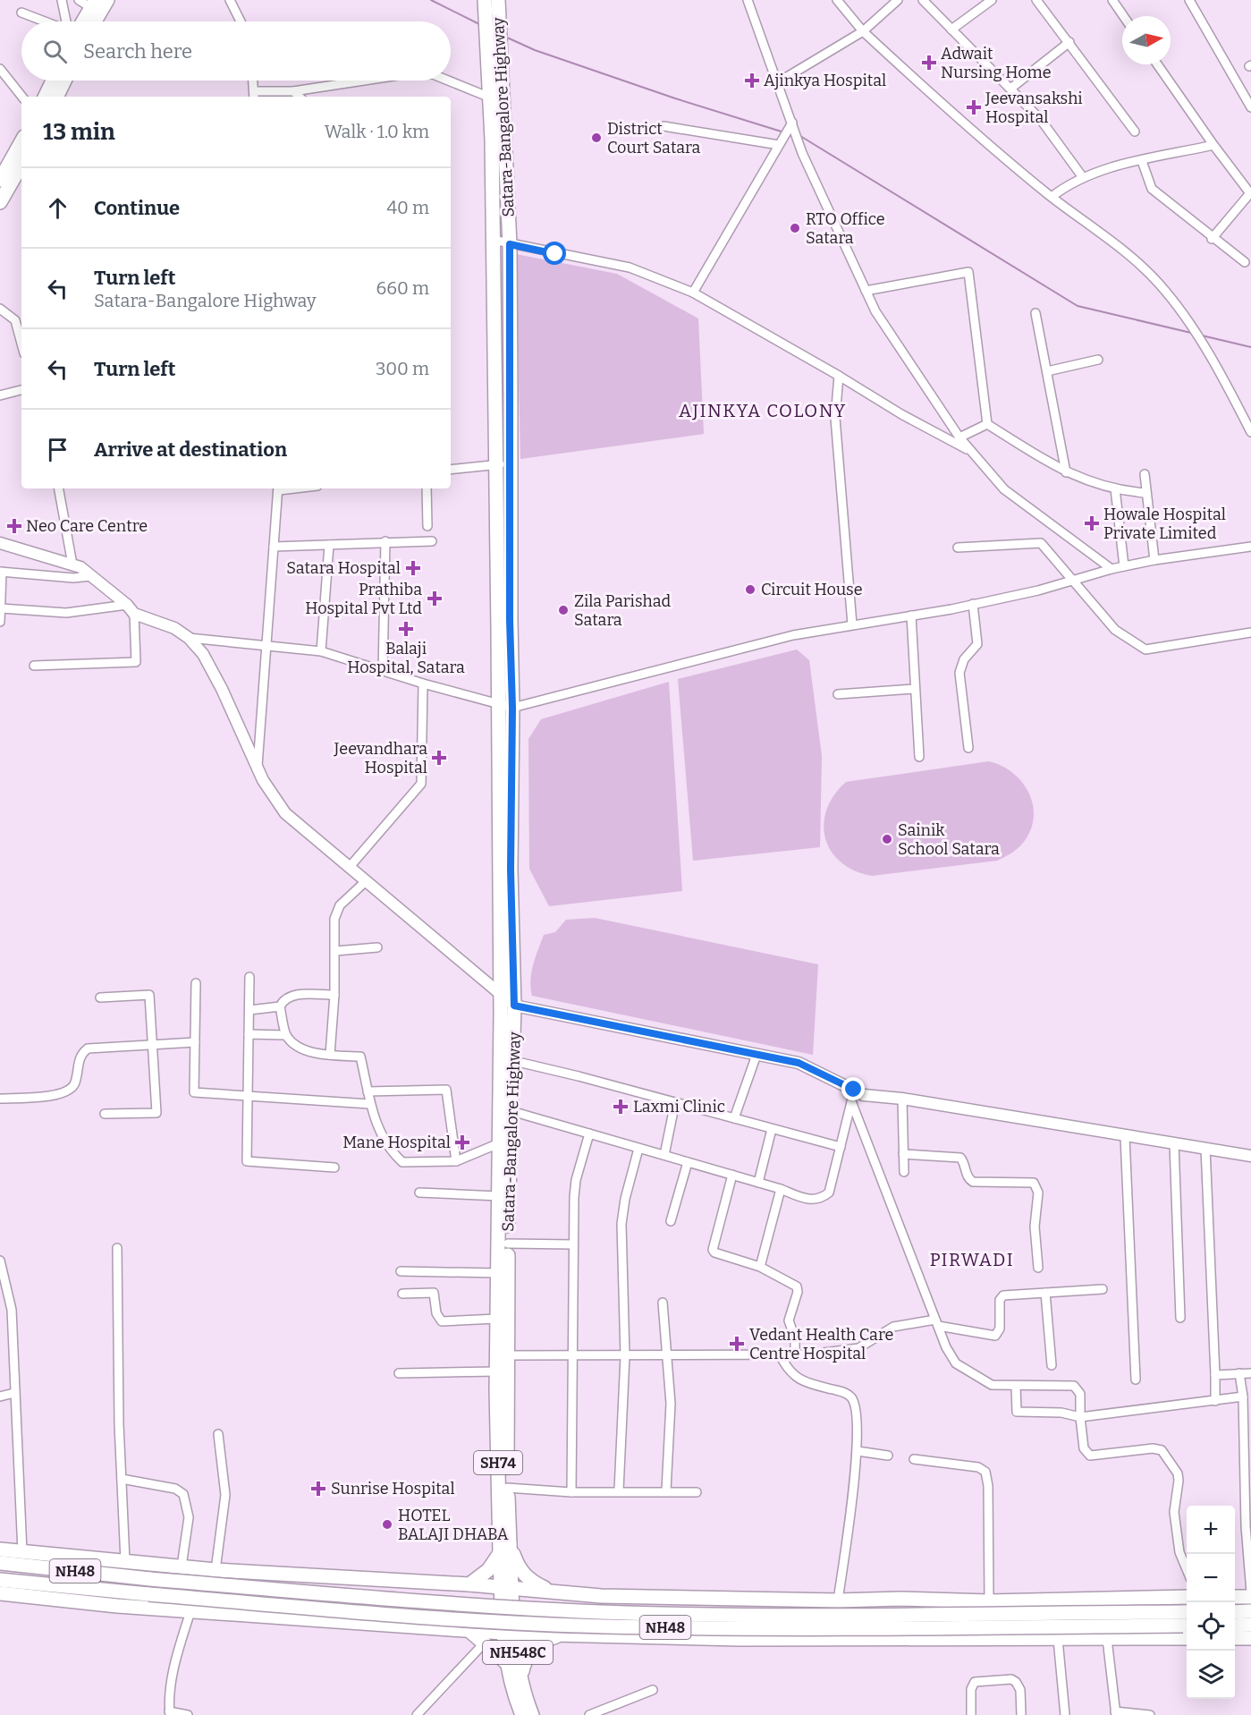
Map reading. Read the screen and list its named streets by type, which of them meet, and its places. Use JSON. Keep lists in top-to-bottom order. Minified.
{"streets":{"main road":["Satara-Bangalore Highway","SH74","NH48","NH548C"]},"crossings":[["Satara-Bangalore Highway","NH548C"]],"districts":["AJINKYA COLONY","PIRWADI"],"places":{"health":["Adwait Nursing Home","Ajinkya Hospital","Jeevansakshi Hospital","Howale Hospital Private Limited","Neo Care Centre","Satara Hospital","Prathiba Hospital Pvt Ltd","Balaji Hospital, Satara","Jeevandhara Hospital","Laxmi Clinic","Mane Hospital","Vedant Health Care Centre Hospital","Sunrise Hospital"],"other":["District Court Satara","RTO Office Satara","Circuit House","Zila Parishad Satara","Sainik School Satara","HOTEL BALAJI DHABA"]},"north":"right","page":{"search":"Search here","heading":["13 min","Walk · 1.0 km"],"list":[["Continue","40 m"],["Turn left","Satara-Bangalore Highway","660 m"],["Turn left","300 m"],"Arrive at destination"],"map_buttons":["+","−"]}}
